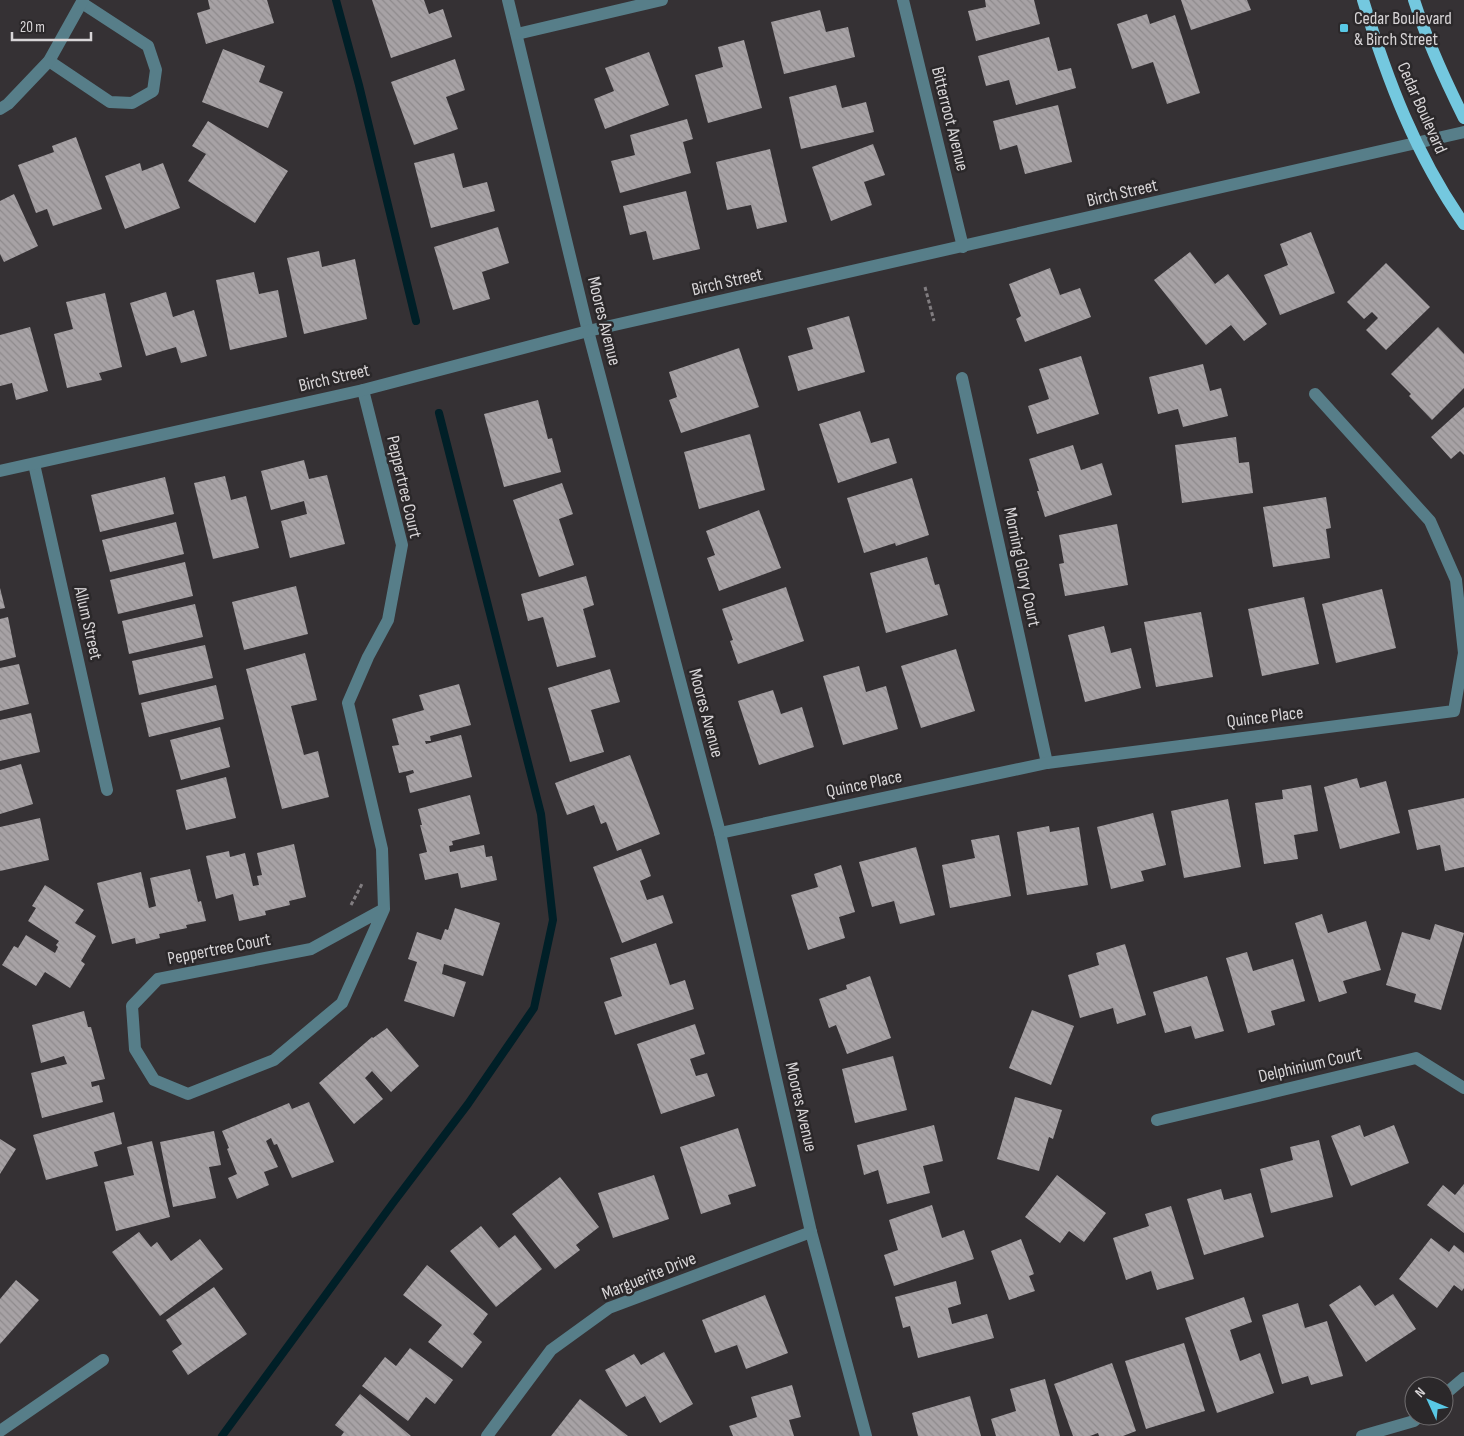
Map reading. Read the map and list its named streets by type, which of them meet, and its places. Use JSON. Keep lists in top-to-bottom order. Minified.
{"streets":{"main road":["Cedar Boulevard"],"street":["Bitterroot Avenue","Birch Street","Moores Avenue","Peppertree Court","Morning Glory Court","Allum Street","Quince Place","Delphinium Court","Marguerite Drive"]},"crossings":[["Cedar Boulevard","Birch Street"],["Bitterroot Avenue","Birch Street"],["Birch Street","Moores Avenue"],["Birch Street","Peppertree Court"],["Birch Street","Allum Street"],["Moores Avenue","Quince Place"],["Moores Avenue","Marguerite Drive"],["Morning Glory Court","Quince Place"]],"places":{"transit":["Cedar Boulevard & Birch Street"]},"scale_bar":"20 m","north":"top left"}
